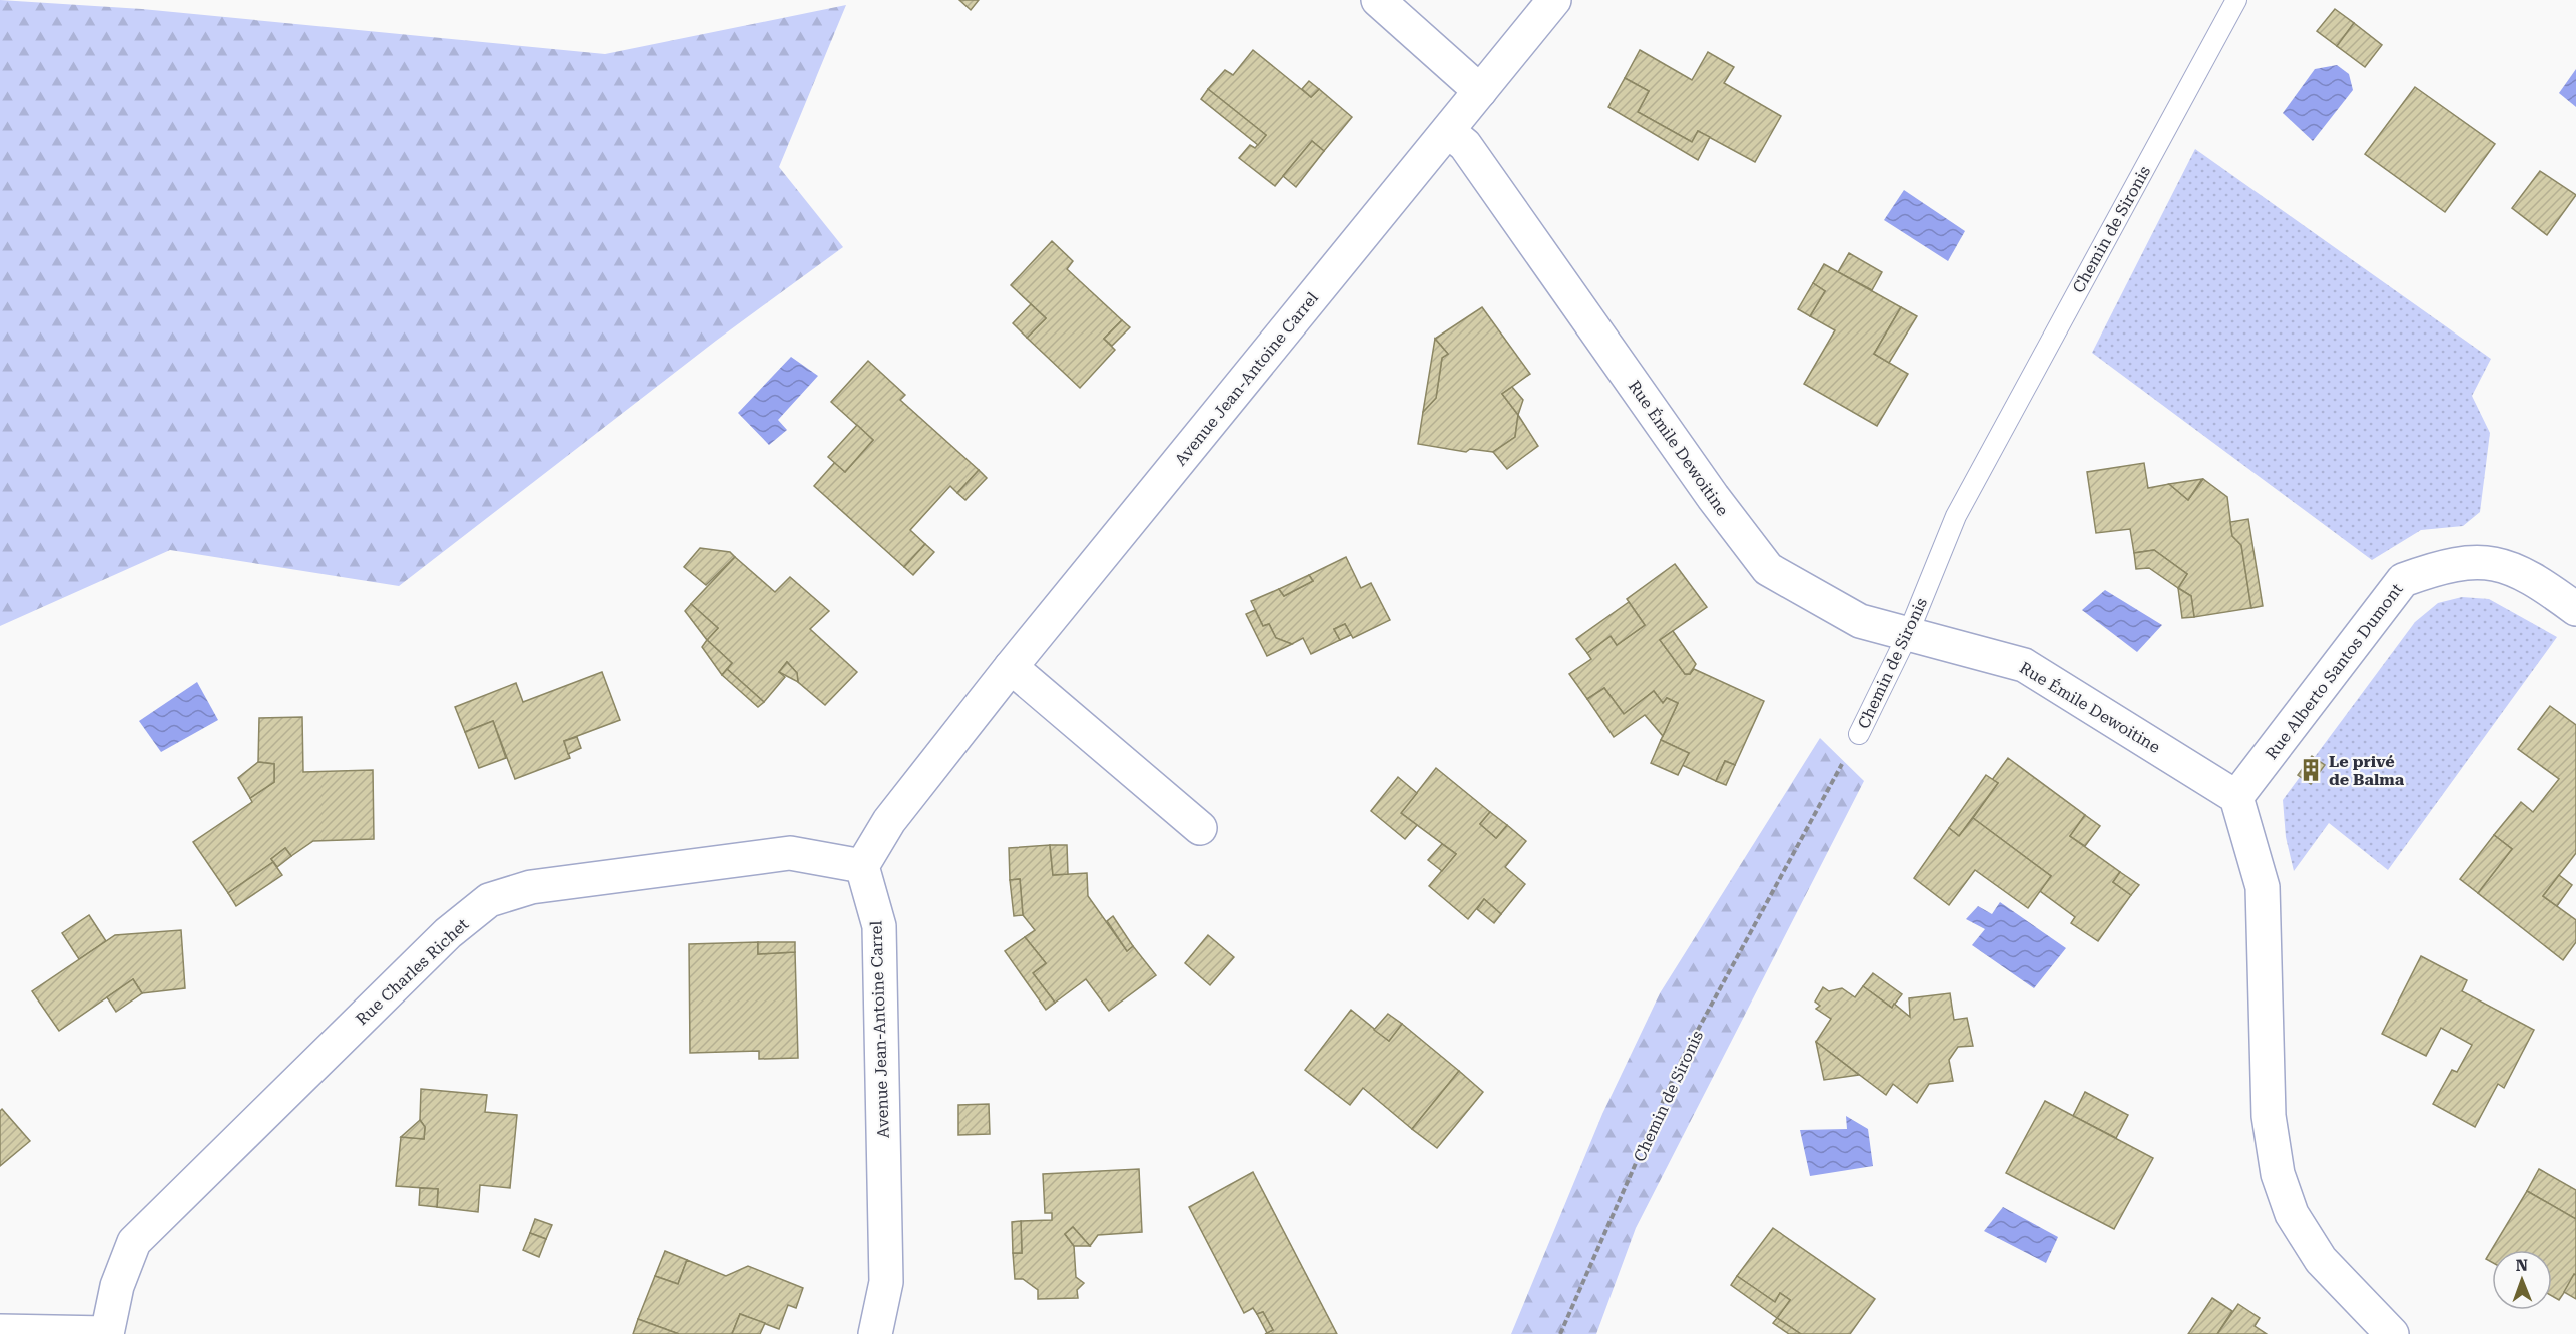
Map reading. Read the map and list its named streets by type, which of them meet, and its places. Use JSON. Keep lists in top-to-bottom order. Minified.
{"streets":{"street":["Avenue Jean-Antoine Carrel","Rue Émile Dewoitine","Rue Alberto Santos Dumont","Rue Charles Richet"],"lane":["Chemin de Sironis"]},"crossings":[["Chemin de Sironis","Rue Émile Dewoitine"],["Avenue Jean-Antoine Carrel","Rue Émile Dewoitine"],["Avenue Jean-Antoine Carrel","Rue Charles Richet"],["Rue Émile Dewoitine","Rue Alberto Santos Dumont"]],"places":{"building":["Le privé de Balma"]},"north":"top"}
